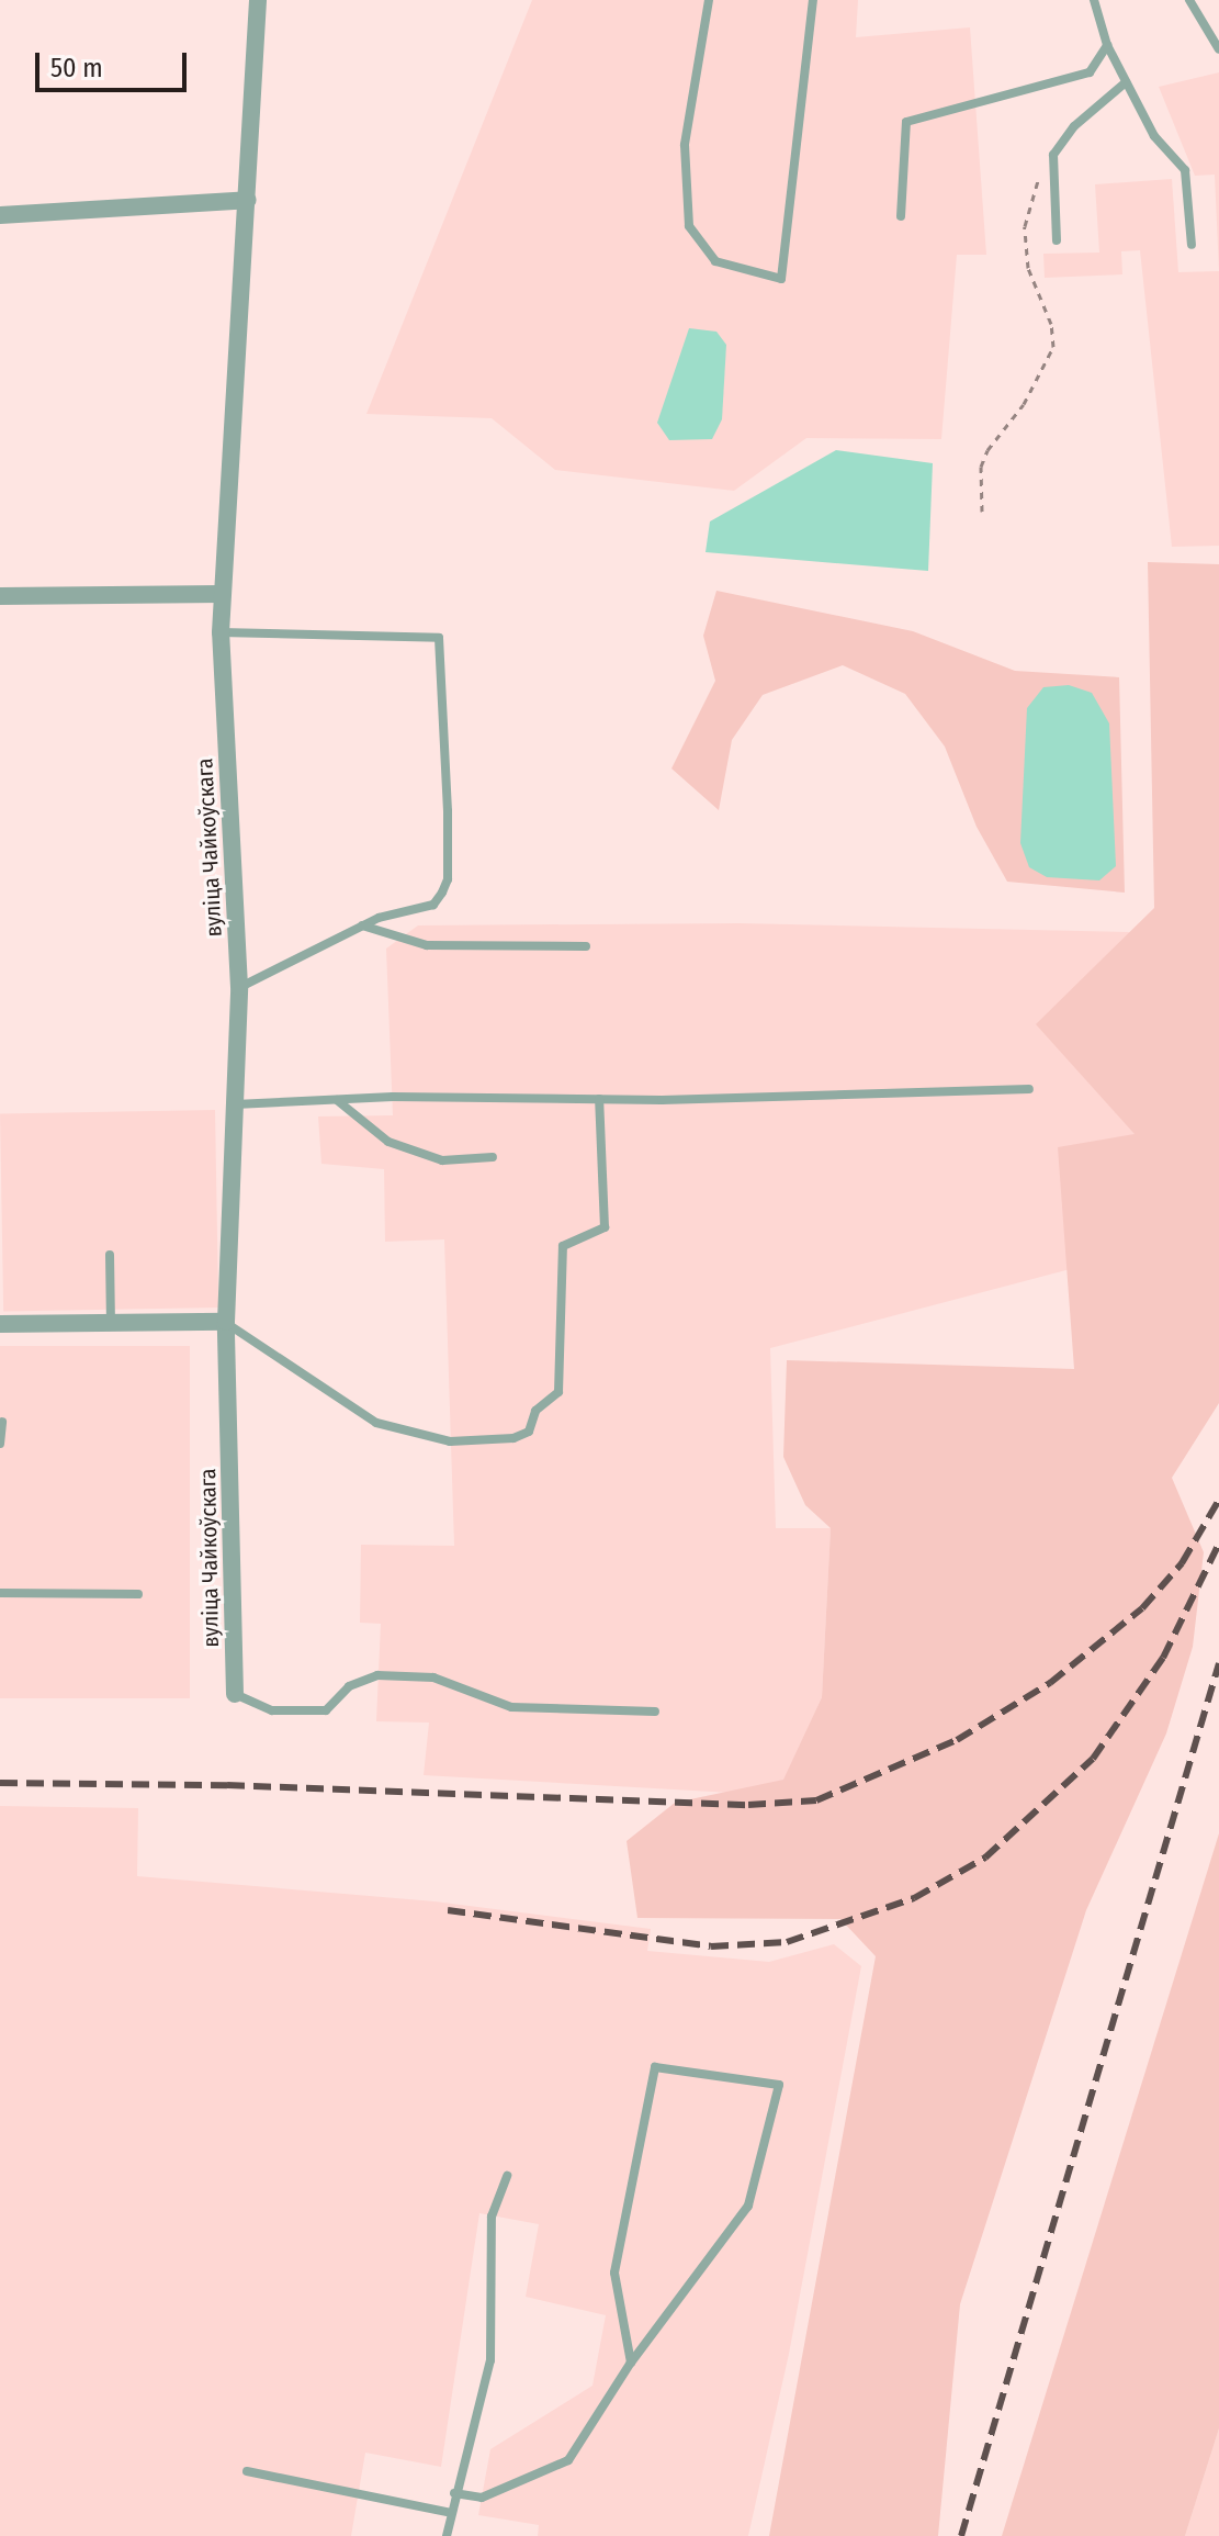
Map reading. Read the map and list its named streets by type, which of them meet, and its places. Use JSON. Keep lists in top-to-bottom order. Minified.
{"streets":{"street":["вуліца Чайкоўскага"]},"scale_bar":"50 m"}
